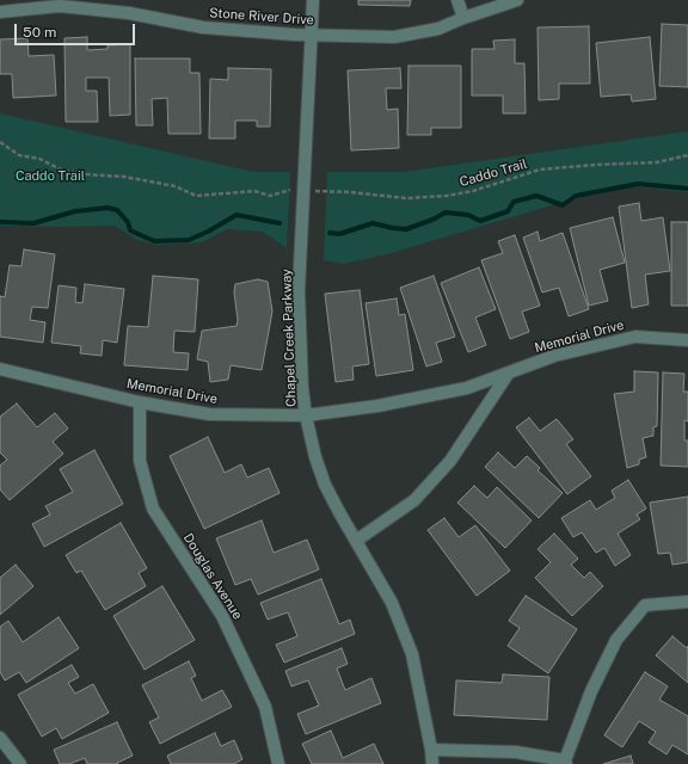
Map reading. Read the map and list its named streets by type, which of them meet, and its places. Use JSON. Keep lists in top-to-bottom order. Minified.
{"streets":{"street":["Stone River Drive","Memorial Drive","Chapel Creek Parkway","Douglas Avenue"],"path":["Caddo Trail"]},"crossings":[["Stone River Drive","Chapel Creek Parkway"],["Caddo Trail","Chapel Creek Parkway"],["Memorial Drive","Chapel Creek Parkway"],["Memorial Drive","Douglas Avenue"]],"parks":["Caddo Trail"],"scale_bar":"50 m"}
